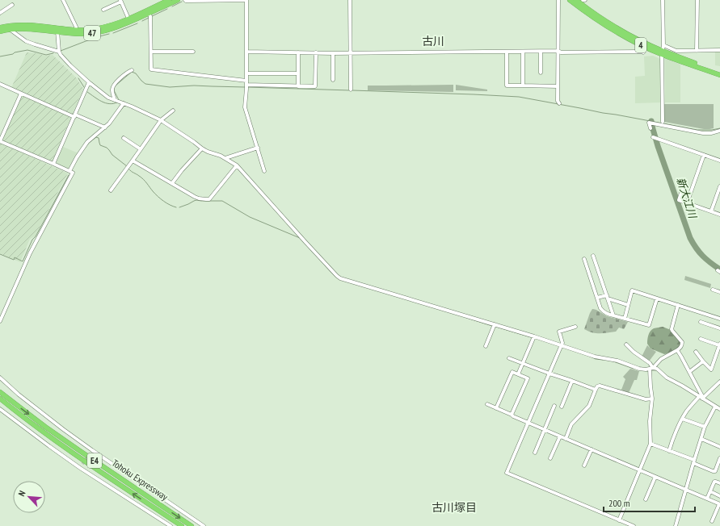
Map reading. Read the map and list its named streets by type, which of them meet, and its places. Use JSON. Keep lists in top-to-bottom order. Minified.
{"streets":{"highway":["47","4","E4","Tohoku Expressway"]},"districts":["古川","古川塚目"],"water":["新大江川"],"scale_bar":"200 m","north":"top left"}
